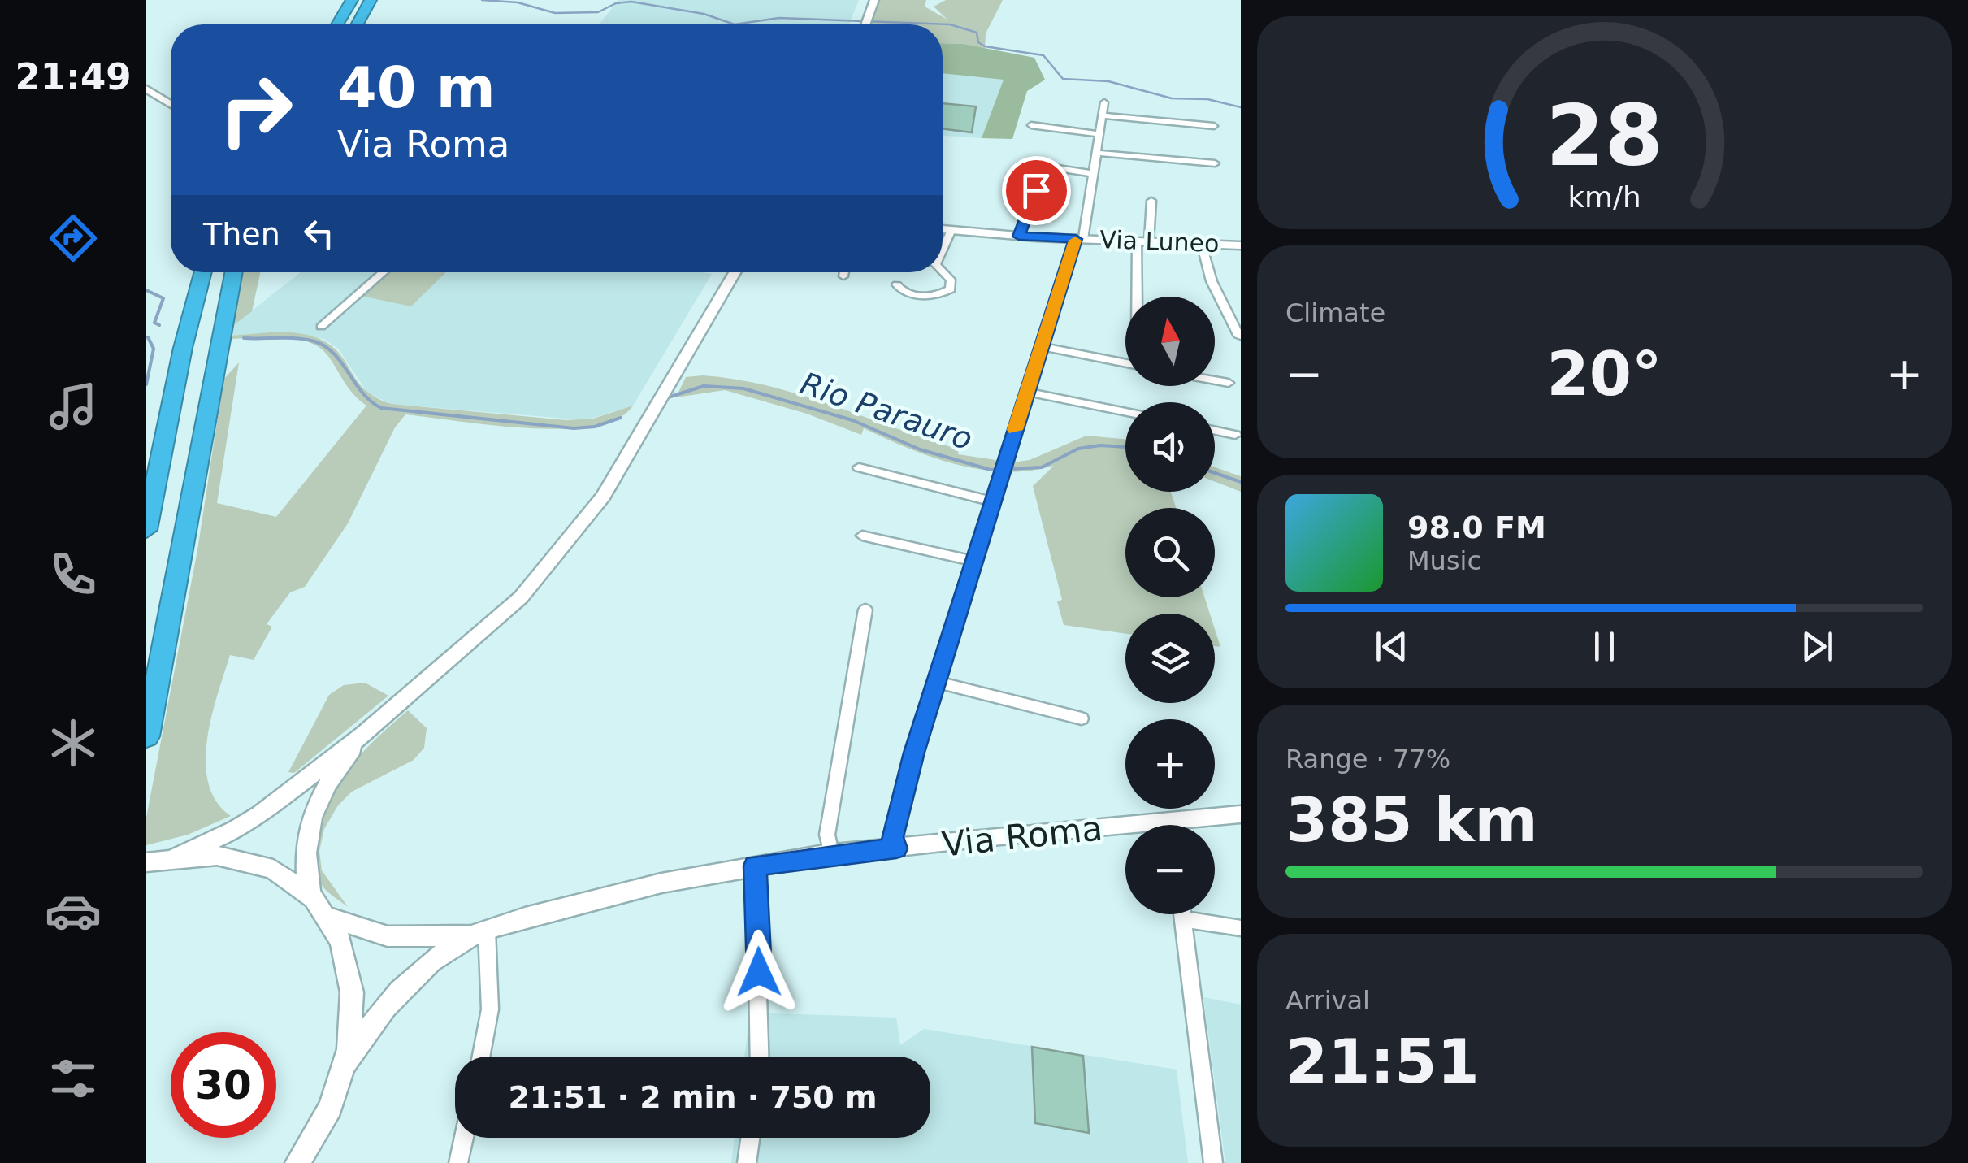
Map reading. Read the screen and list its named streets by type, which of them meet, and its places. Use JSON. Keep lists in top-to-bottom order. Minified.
{"streets":{"main road":["Via Luneo","Via Roma"]},"water":["Rio Parauro"],"north":"top","page":{"tabs":"21:49","turn":["40 m","Via Roma"],"then":"Then","tile":["Climate",["Range · 77%","385 km"],["Arrival","21:51"]],"map_buttons":["+","−"],"heat":["−","20°","+"],"song":["98.0 FM","Music"],"limit":"30","trip":"21:51 · 2 min · 750 m","gauge":["28","km/h"]}}
